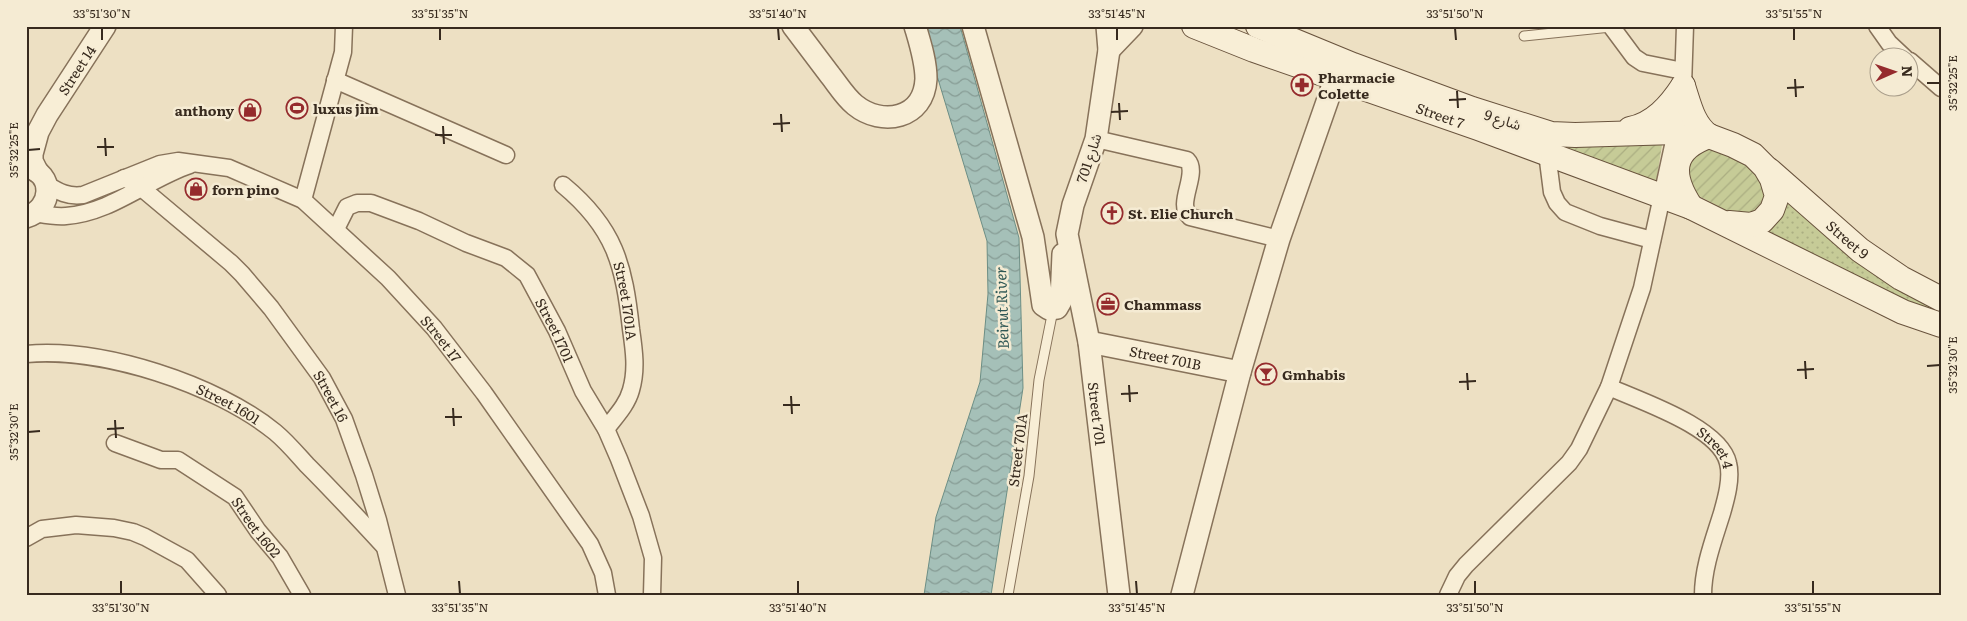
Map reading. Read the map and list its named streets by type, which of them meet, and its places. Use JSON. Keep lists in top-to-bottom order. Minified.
{"streets":{"main road":["Street 7","شارع 9","Street 9"],"street":["Street 14","شارع 701","Street 1701A","Street 1701","Street 17","Street 701B","Street 16","Street 1601","Street 701","Street 4","Street 1602"],"lane":["Street 701A"]},"crossings":[["Street 7","شارع 9"],["شارع 701","Street 701"],["شارع 701","Street 701A"],["Street 1701A","Street 1701"],["Street 1701","Street 17"],["Street 17","Street 16"],["Street 701B","Street 701"],["Street 16","Street 1601"]],"water":["Beirut River"],"places":{"pharmacy":["Pharmacie Colette"],"sports":["luxus jim"],"shop":["anthony","forn pino"],"church":["St. Elie Church"],"office":["Chammass"],"bar":["Gmhabis"]},"north":"right","coordinates":["33°51'30\"N","33°51'35\"N","33°51'40\"N","33°51'45\"N","33°51'50\"N","33°51'55\"N","35°32'25\"E","35°32'30\"E"]}
